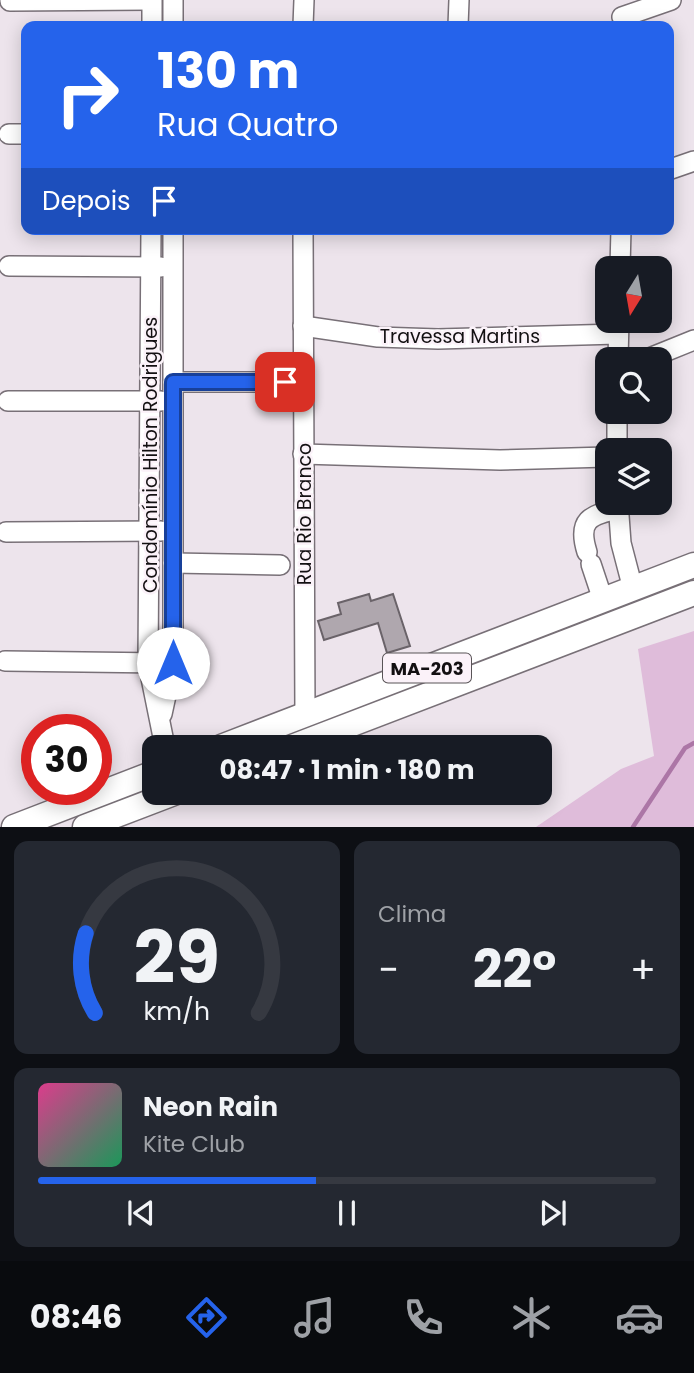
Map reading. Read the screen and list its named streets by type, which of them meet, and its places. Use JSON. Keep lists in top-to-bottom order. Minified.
{"streets":{"main road":["MA-203"],"street":["Travessa Martins","Condomínio Hilton Rodrigues","Rua Rio Branco"]},"crossings":[["Travessa Martins","Rua Rio Branco"],["Rua Rio Branco","MA-203"]],"north":"bottom","page":{"turn":["130 m","Rua Quatro"],"then":"Depois","limit":"30","trip":"08:47 · 1 min · 180 m","tile":"Clima","heat":["−","22°","+"],"song":["Neon Rain","Kite Club"],"tabs":"08:46","gauge":["29","km/h"]}}
